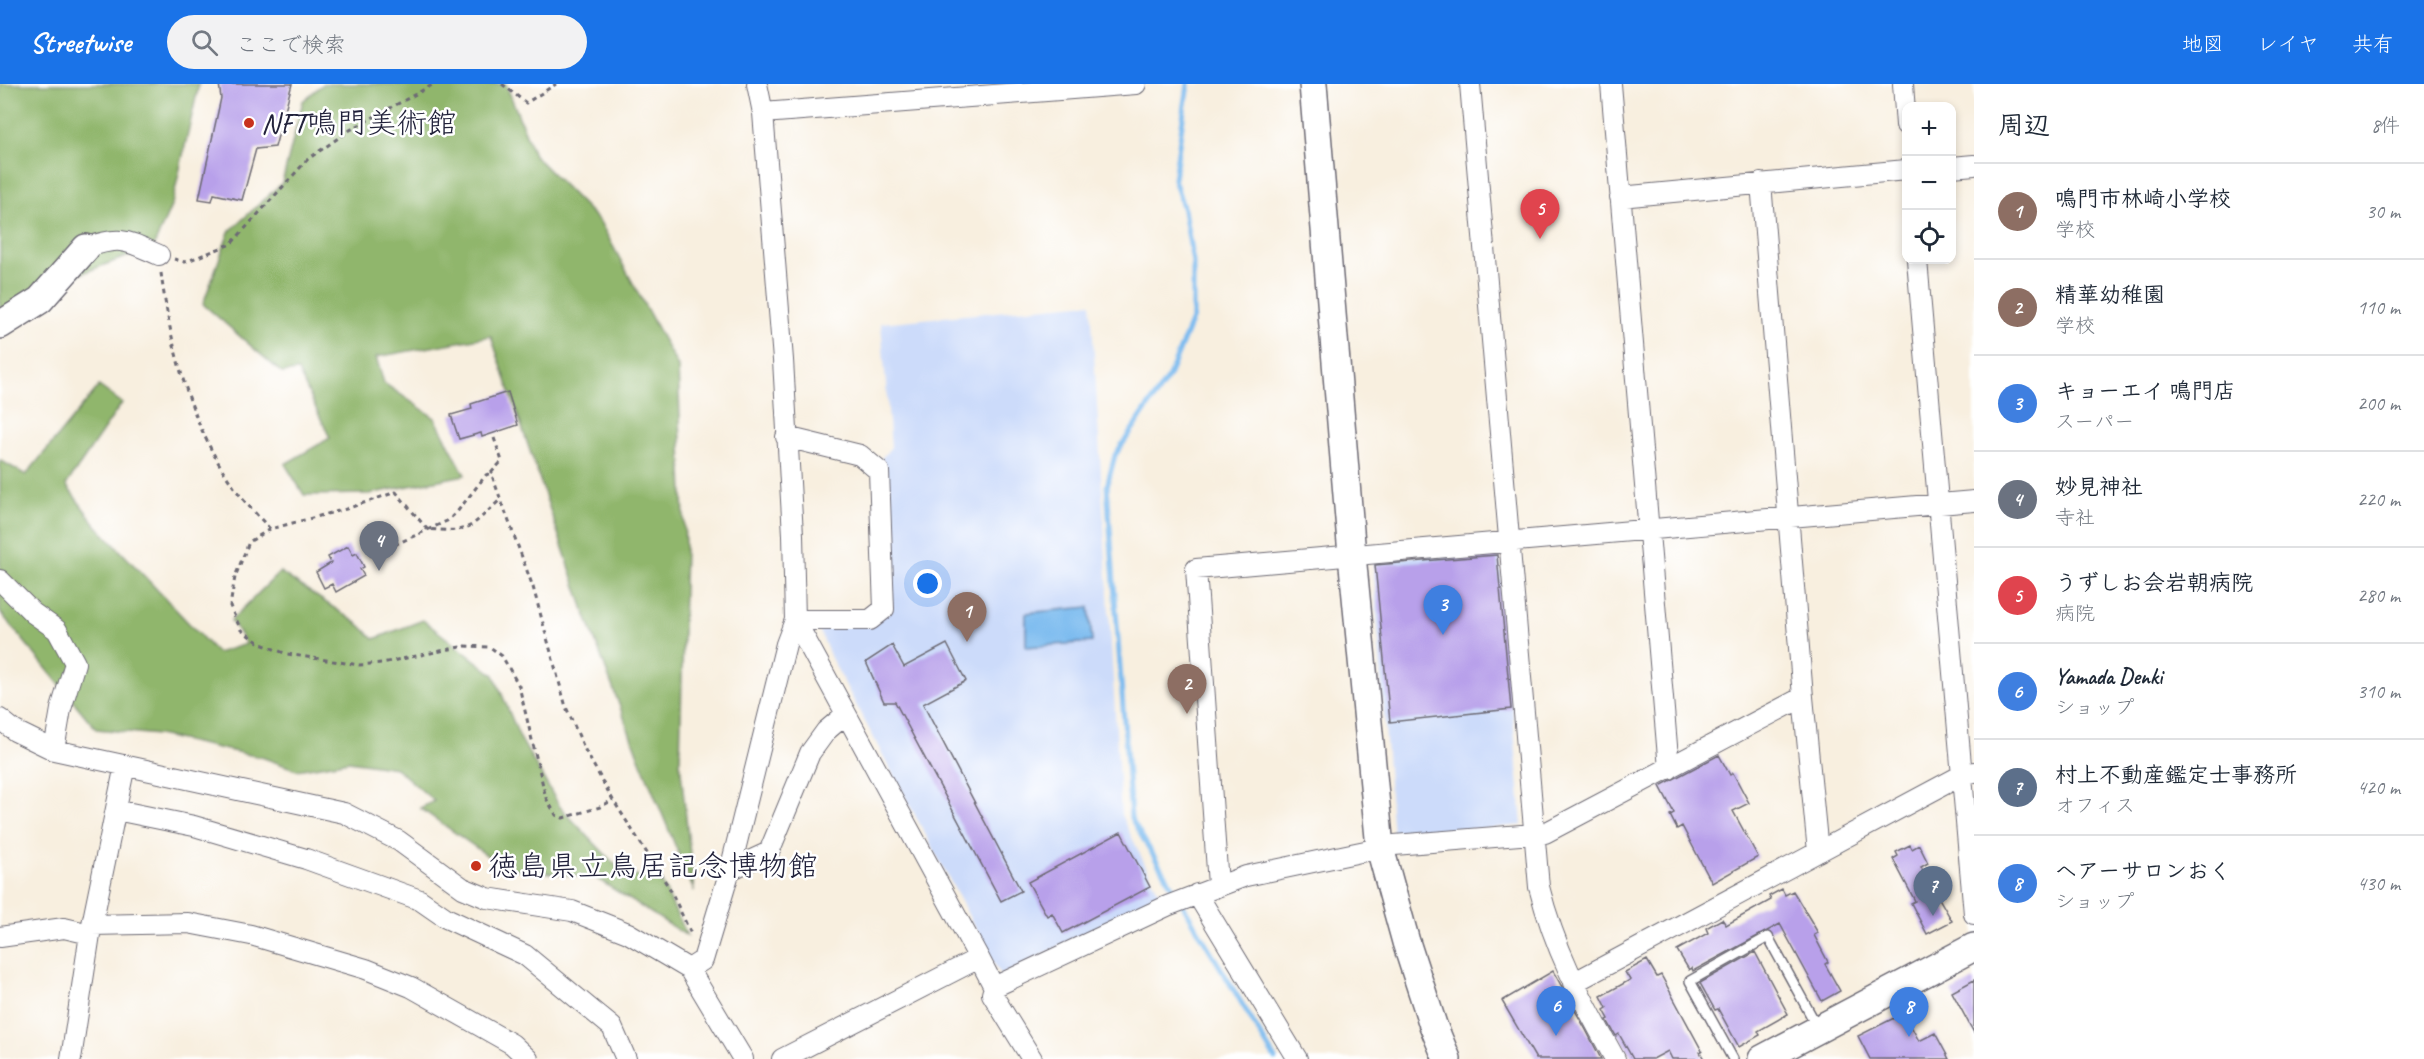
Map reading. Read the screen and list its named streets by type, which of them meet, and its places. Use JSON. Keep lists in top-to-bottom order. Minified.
{"places":["NFT鳴門美術館","徳島県立鳥居記念博物館"],"page":{"header":"Streetwise","search":"ここで検索","nav":["地図","レイヤ","共有"],"heading":["周辺","8件"],"map_buttons":["+","−"],"list":[{"mark":"1","name":"鳴門市林崎小学校","note":"学校","value":"30 m"},{"mark":"2","name":"精華幼稚園","note":"学校","value":"110 m"},{"mark":"3","name":"キョーエイ 鳴門店","note":"スーパー","value":"200 m"},{"mark":"4","name":"妙見神社","note":"寺社","value":"220 m"},{"mark":"5","name":"うずしお会岩朝病院","note":"病院","value":"280 m"},{"mark":"6","name":"Yamada Denki","note":"ショップ","value":"310 m"},{"mark":"7","name":"村上不動産鑑定士事務所","note":"オフィス","value":"420 m"},{"mark":"8","name":"ヘアーサロンおく","note":"ショップ","value":"430 m"}],"pins":["5","4","3","1","2","7","6","8"]}}
